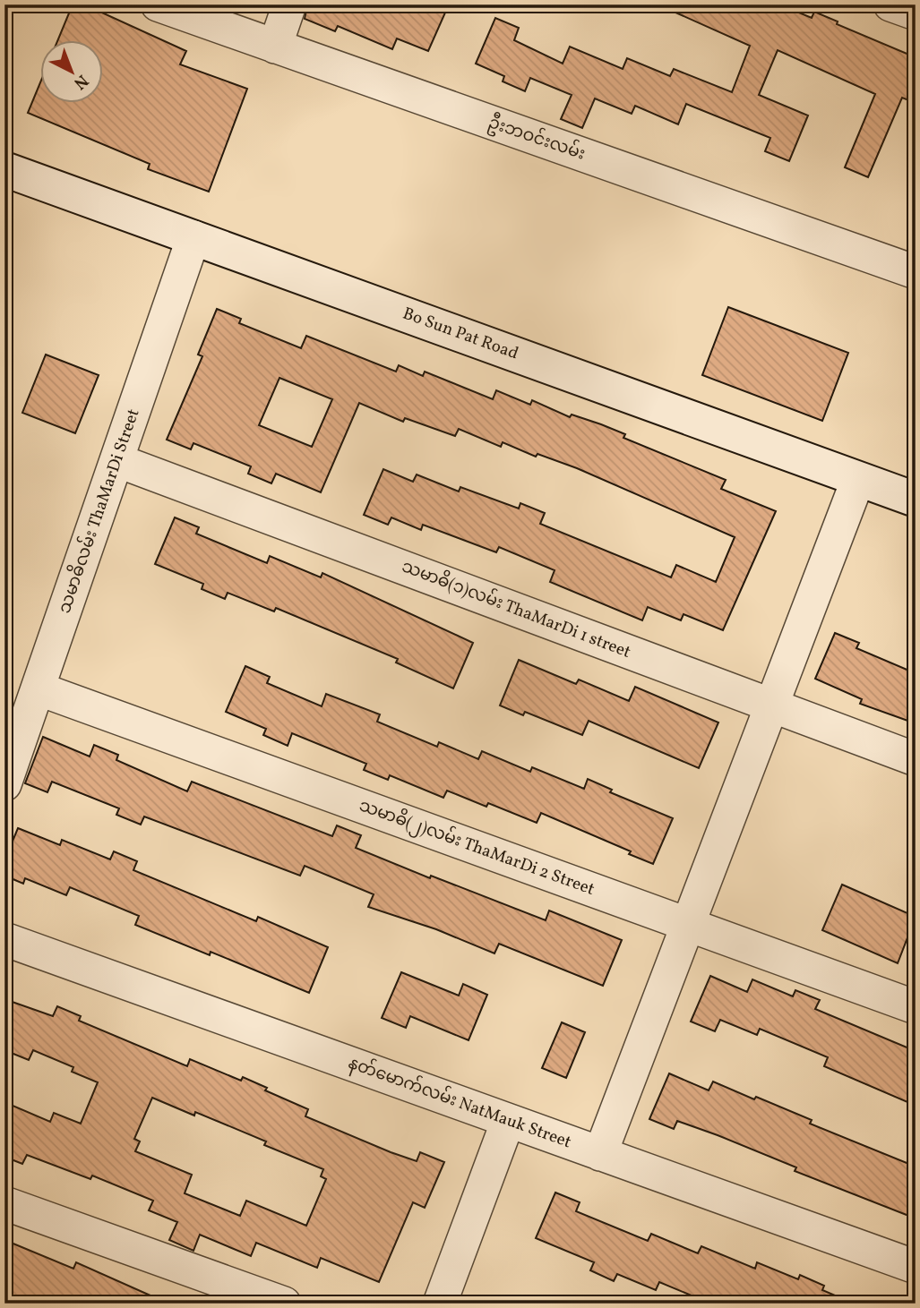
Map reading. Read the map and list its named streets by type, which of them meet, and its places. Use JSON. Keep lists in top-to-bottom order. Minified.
{"streets":{"street":["ဦးဘဝင်းလမ်း","Bo Sun Pat Road","သမာဓိလမ်း ThaMarDi Street","သမာဓိ(၁)လမ်း ThaMarDi 1 street","သမာဓိ(၂)လမ်း ThaMarDi 2 Street","နတ်မောက်လမ်း NatMauk Street"]},"crossings":[["Bo Sun Pat Road","သမာဓိလမ်း ThaMarDi Street"],["သမာဓိလမ်း ThaMarDi Street","သမာဓိ(၁)လမ်း ThaMarDi 1 street"],["သမာဓိလမ်း ThaMarDi Street","သမာဓိ(၂)လမ်း ThaMarDi 2 Street"]],"north":"bottom right"}
